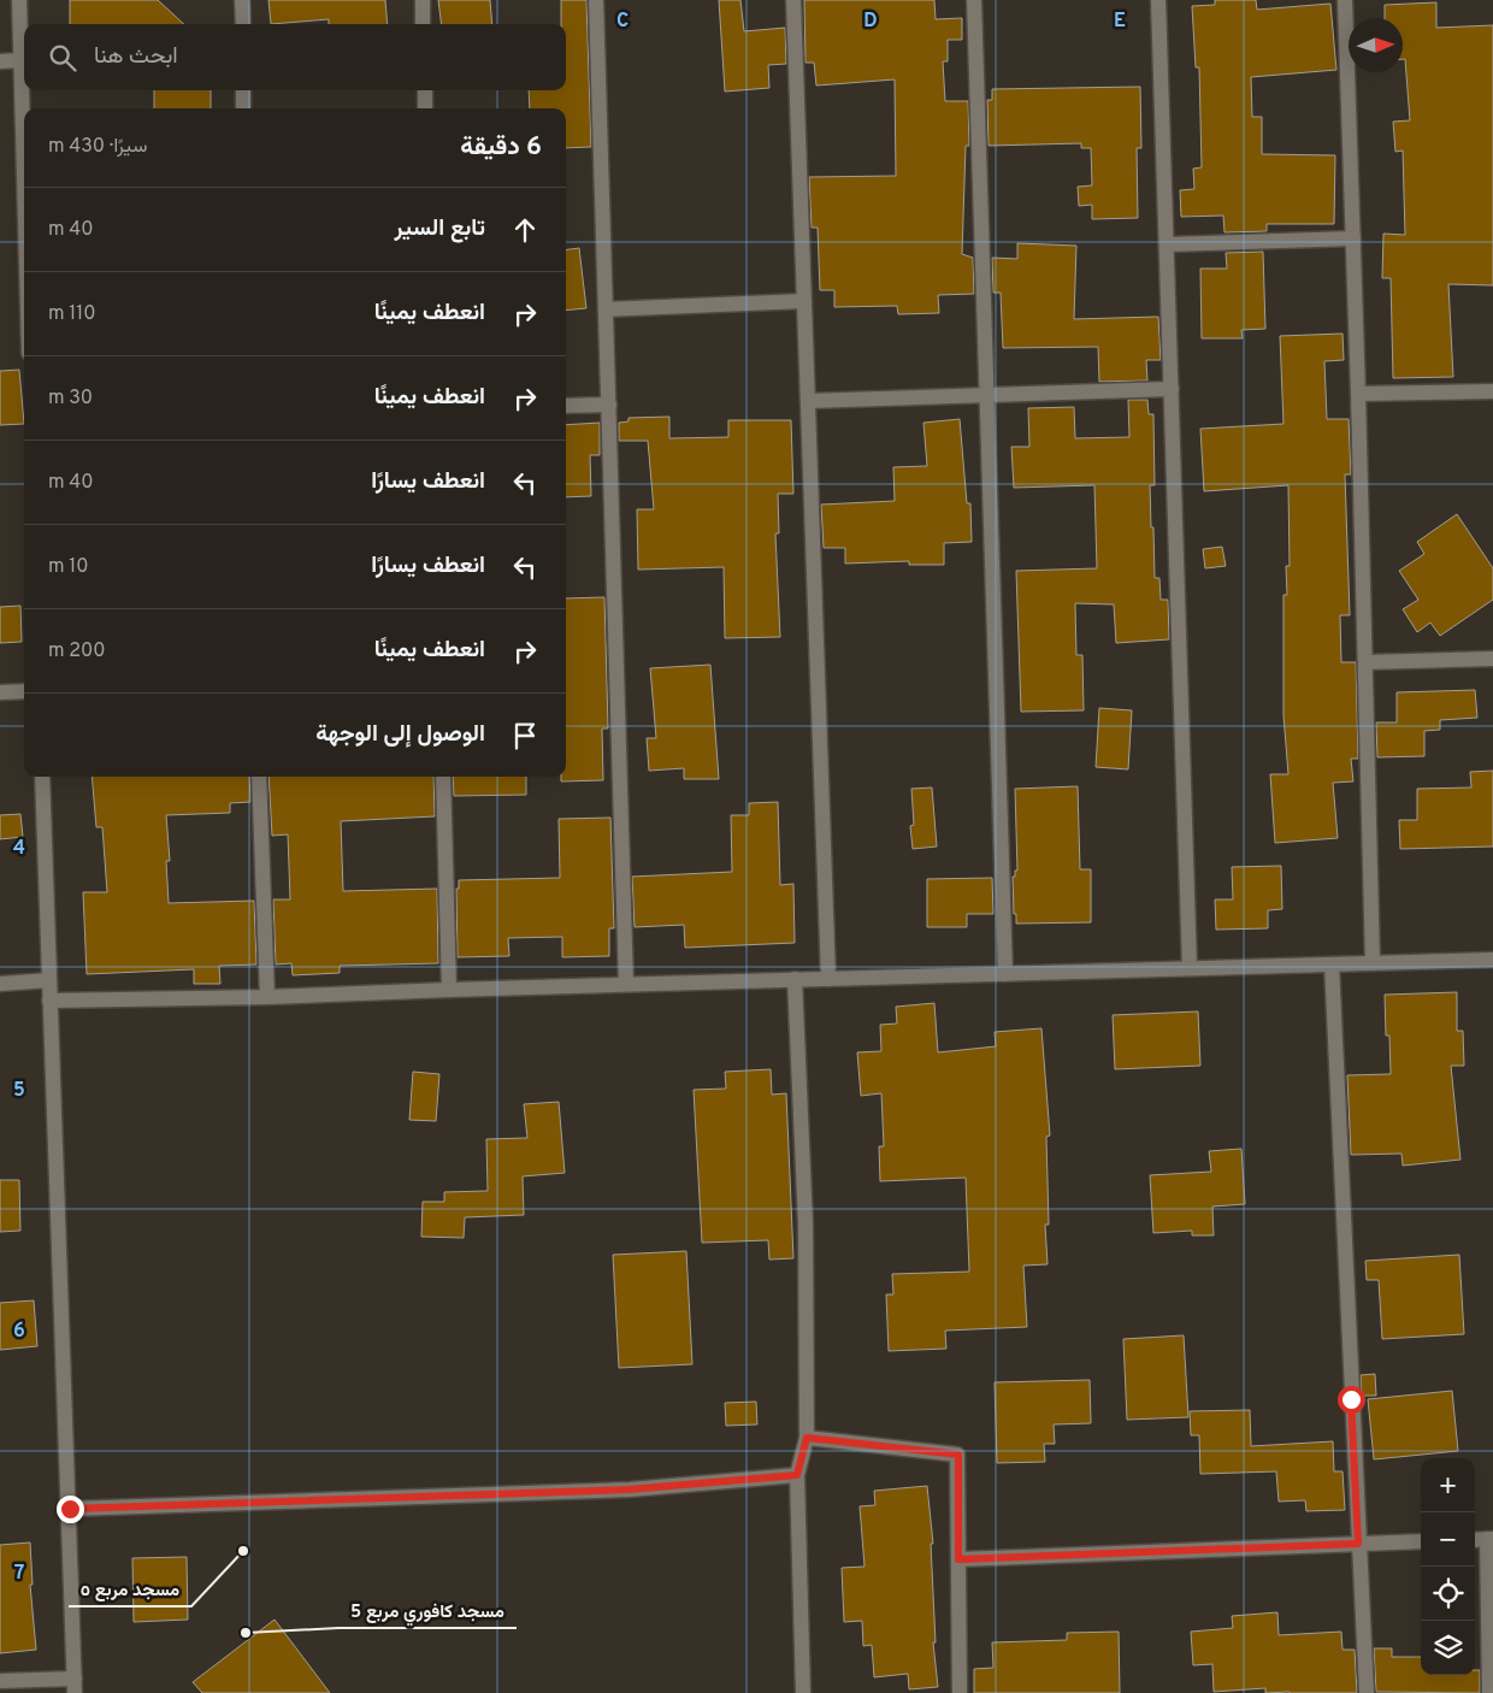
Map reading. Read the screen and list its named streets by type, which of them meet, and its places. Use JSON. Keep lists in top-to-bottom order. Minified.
{"places":["مسجد مربع ٥","مسجد كافوري مربع 5"],"north":"right","page":{"search":"ابحث هنا","heading":["6 دقيقة","سيرًا · 430 m"],"list":[["تابع السير","40 m"],["انعطف يمينًا","110 m"],["انعطف يمينًا","30 m"],["انعطف يسارًا","40 m"],["انعطف يسارًا","10 m"],["انعطف يمينًا","200 m"],"الوصول إلى الوجهة"],"map_buttons":["+","−"]},"grid":{"columns":["C","D","E"],"rows":["4","5","6","7"]}}
